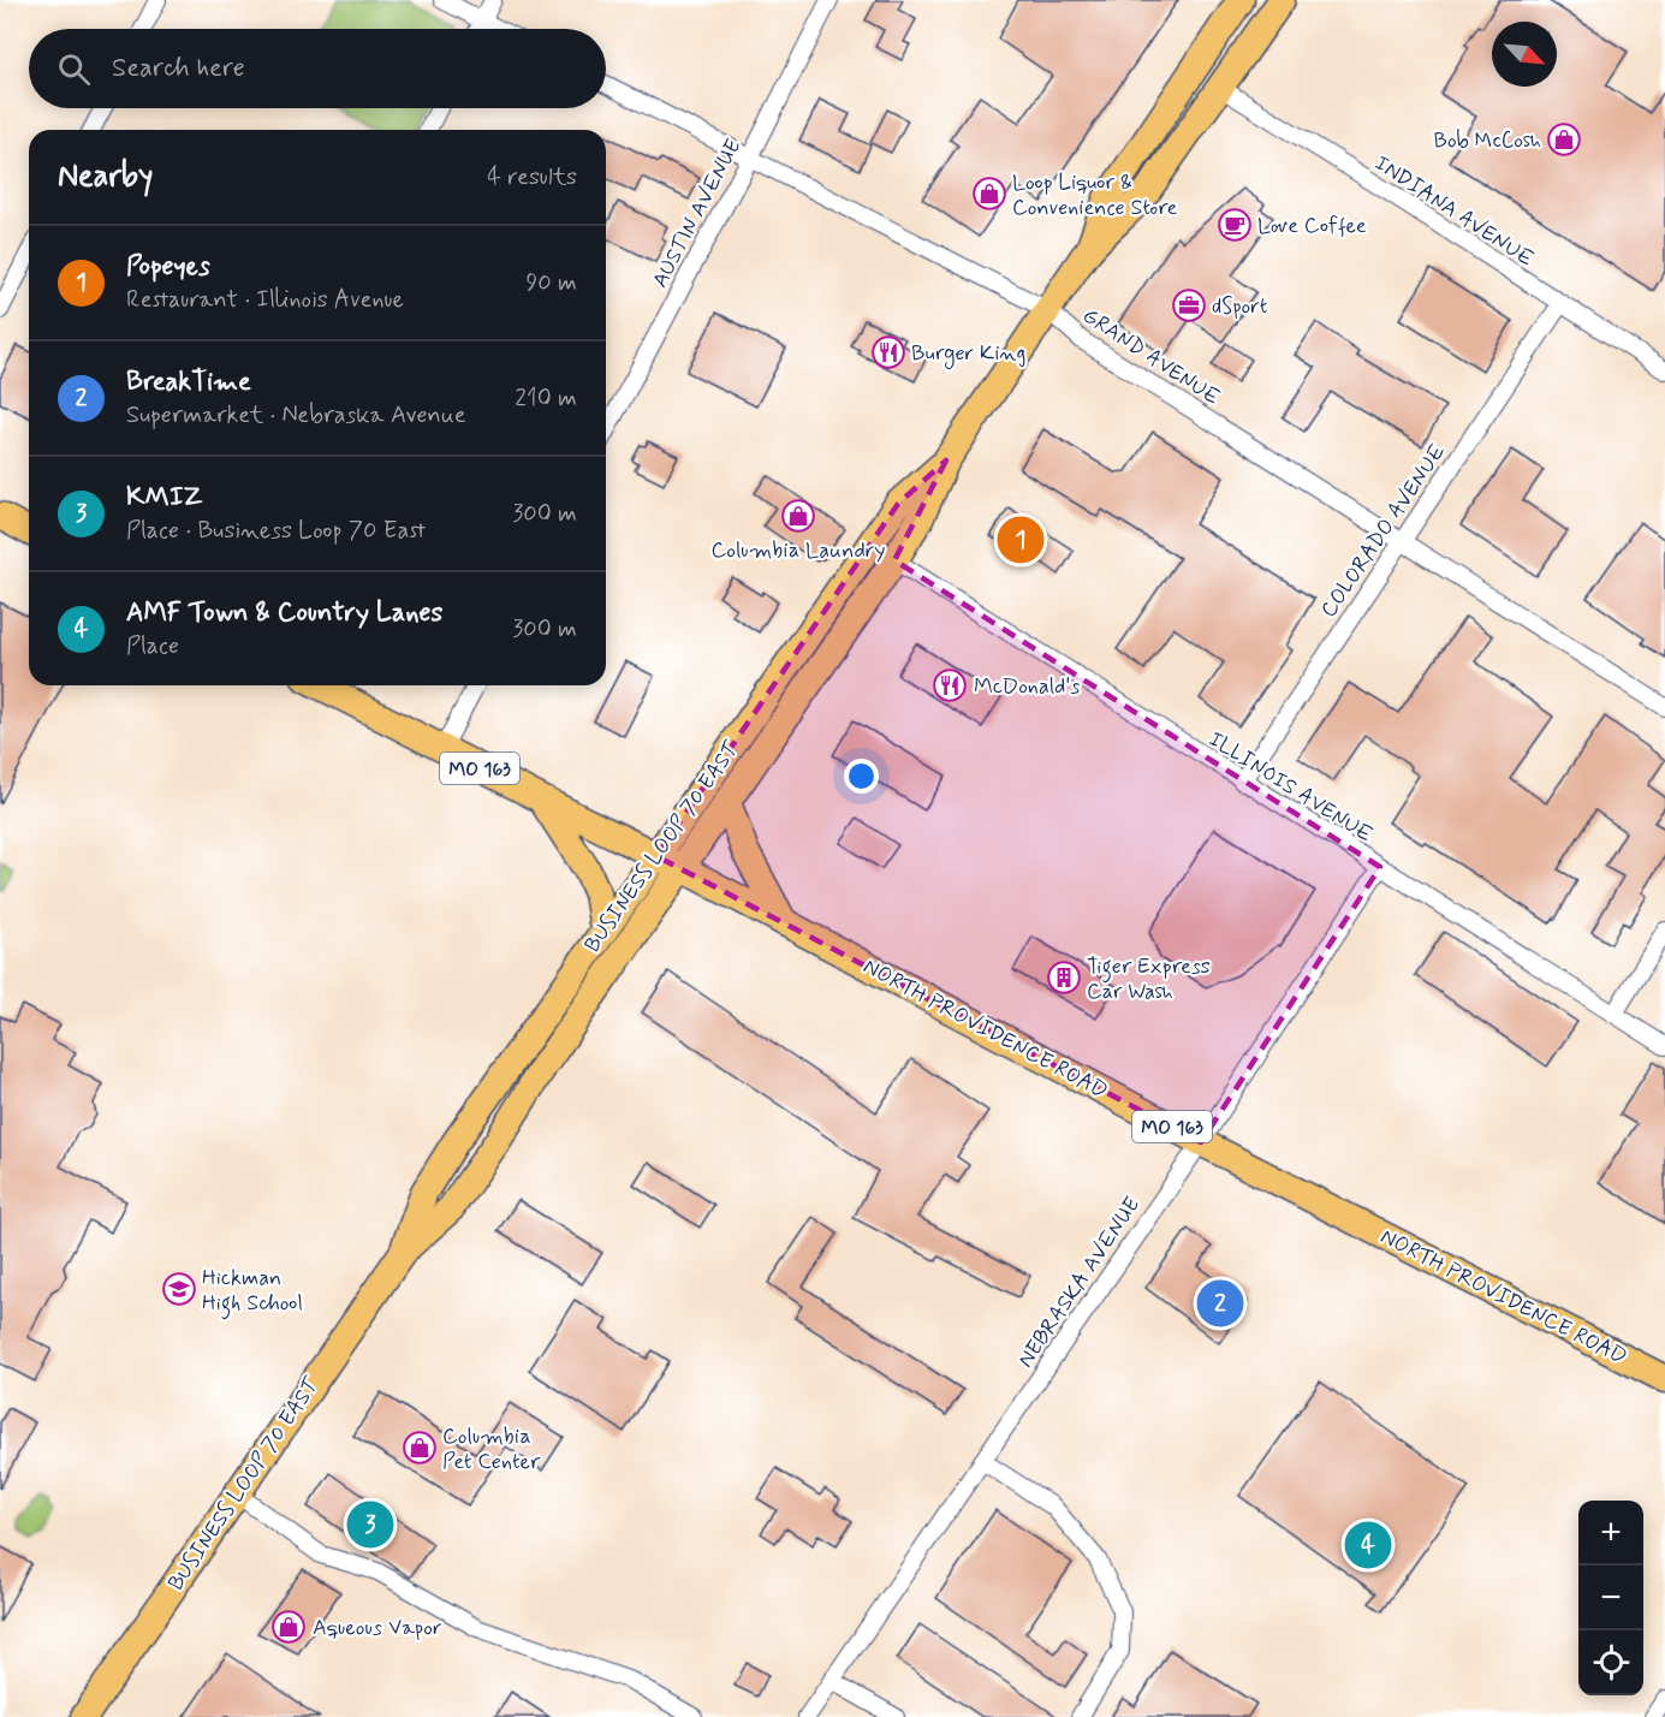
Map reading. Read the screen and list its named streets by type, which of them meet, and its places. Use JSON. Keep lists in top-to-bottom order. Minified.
{"streets":{"main road":["MO 163","BUSINESS LOOP 70 EAST","NORTH PROVIDENCE ROAD"],"street":["INDIANA AVENUE","AUSTIN AVENUE","GRAND AVENUE","COLORADO AVENUE","ILLINOIS AVENUE","NEBRASKA AVENUE"]},"crossings":[["INDIANA AVENUE","COLORADO AVENUE"],["INDIANA AVENUE","BUSINESS LOOP 70 EAST"],["AUSTIN AVENUE","GRAND AVENUE"],["GRAND AVENUE","COLORADO AVENUE"],["GRAND AVENUE","BUSINESS LOOP 70 EAST"],["COLORADO AVENUE","ILLINOIS AVENUE"],["ILLINOIS AVENUE","BUSINESS LOOP 70 EAST"],["ILLINOIS AVENUE","NEBRASKA AVENUE"],["BUSINESS LOOP 70 EAST","NORTH PROVIDENCE ROAD"],["NORTH PROVIDENCE ROAD","NEBRASKA AVENUE"]],"places":{"shop":["Bob McCosh","Loop Liquor & Convenience Store","Columbia Laundry","Columbia Pet Center","Aqueous Vapor"],"cafe":["Love Coffee"],"office":["dSport"],"restaurant":["Burger King","McDonald's"],"building":["Tiger Express Car Wash"],"school or university":["Hickman High School"]},"north":"bottom right","page":{"search":"Search here","heading":["Nearby","4 results"],"list":[{"mark":"1","name":"Popeyes","note":"Restaurant · Illinois Avenue","value":"90 m"},{"mark":"2","name":"BreakTime","note":"Supermarket · Nebraska Avenue","value":"210 m"},{"mark":"3","name":"KMIZ","note":"Place · Business Loop 70 East","value":"300 m"},{"mark":"4","name":"AMF Town & Country Lanes","note":"Place","value":"300 m"}],"pins":["1","2","3","4"],"map_buttons":["+","−"]}}
